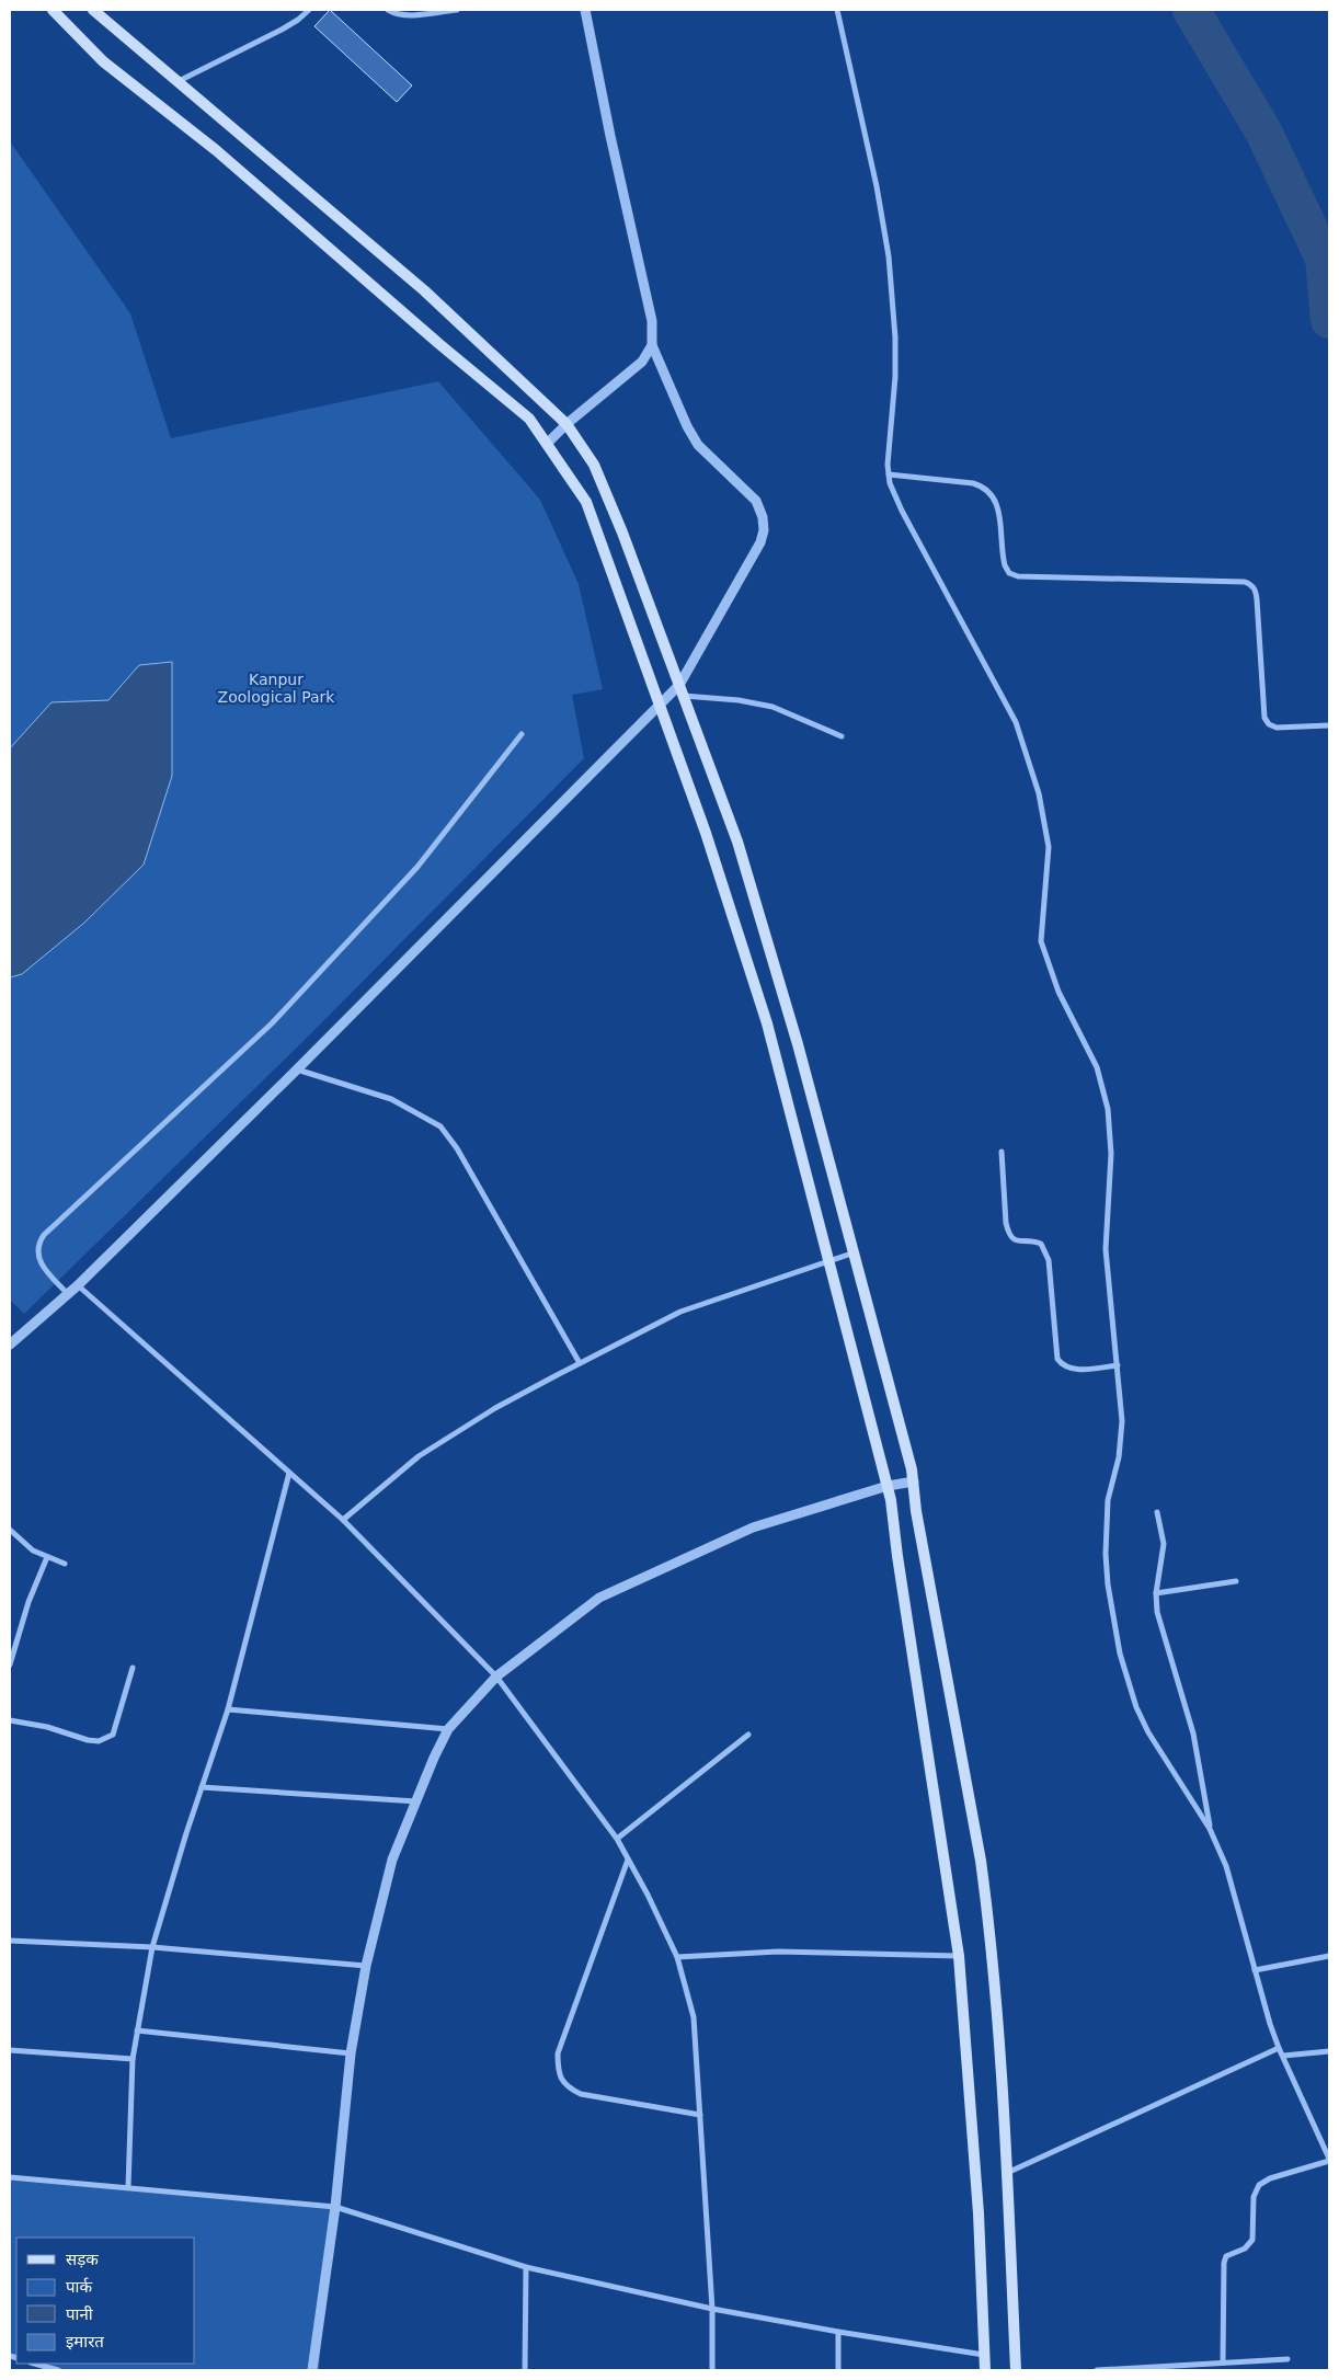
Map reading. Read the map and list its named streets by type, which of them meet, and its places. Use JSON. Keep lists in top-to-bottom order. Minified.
{"parks":["Kanpur Zoological Park"],"legend":["सड़क","पार्क","पानी","इमारत"]}
